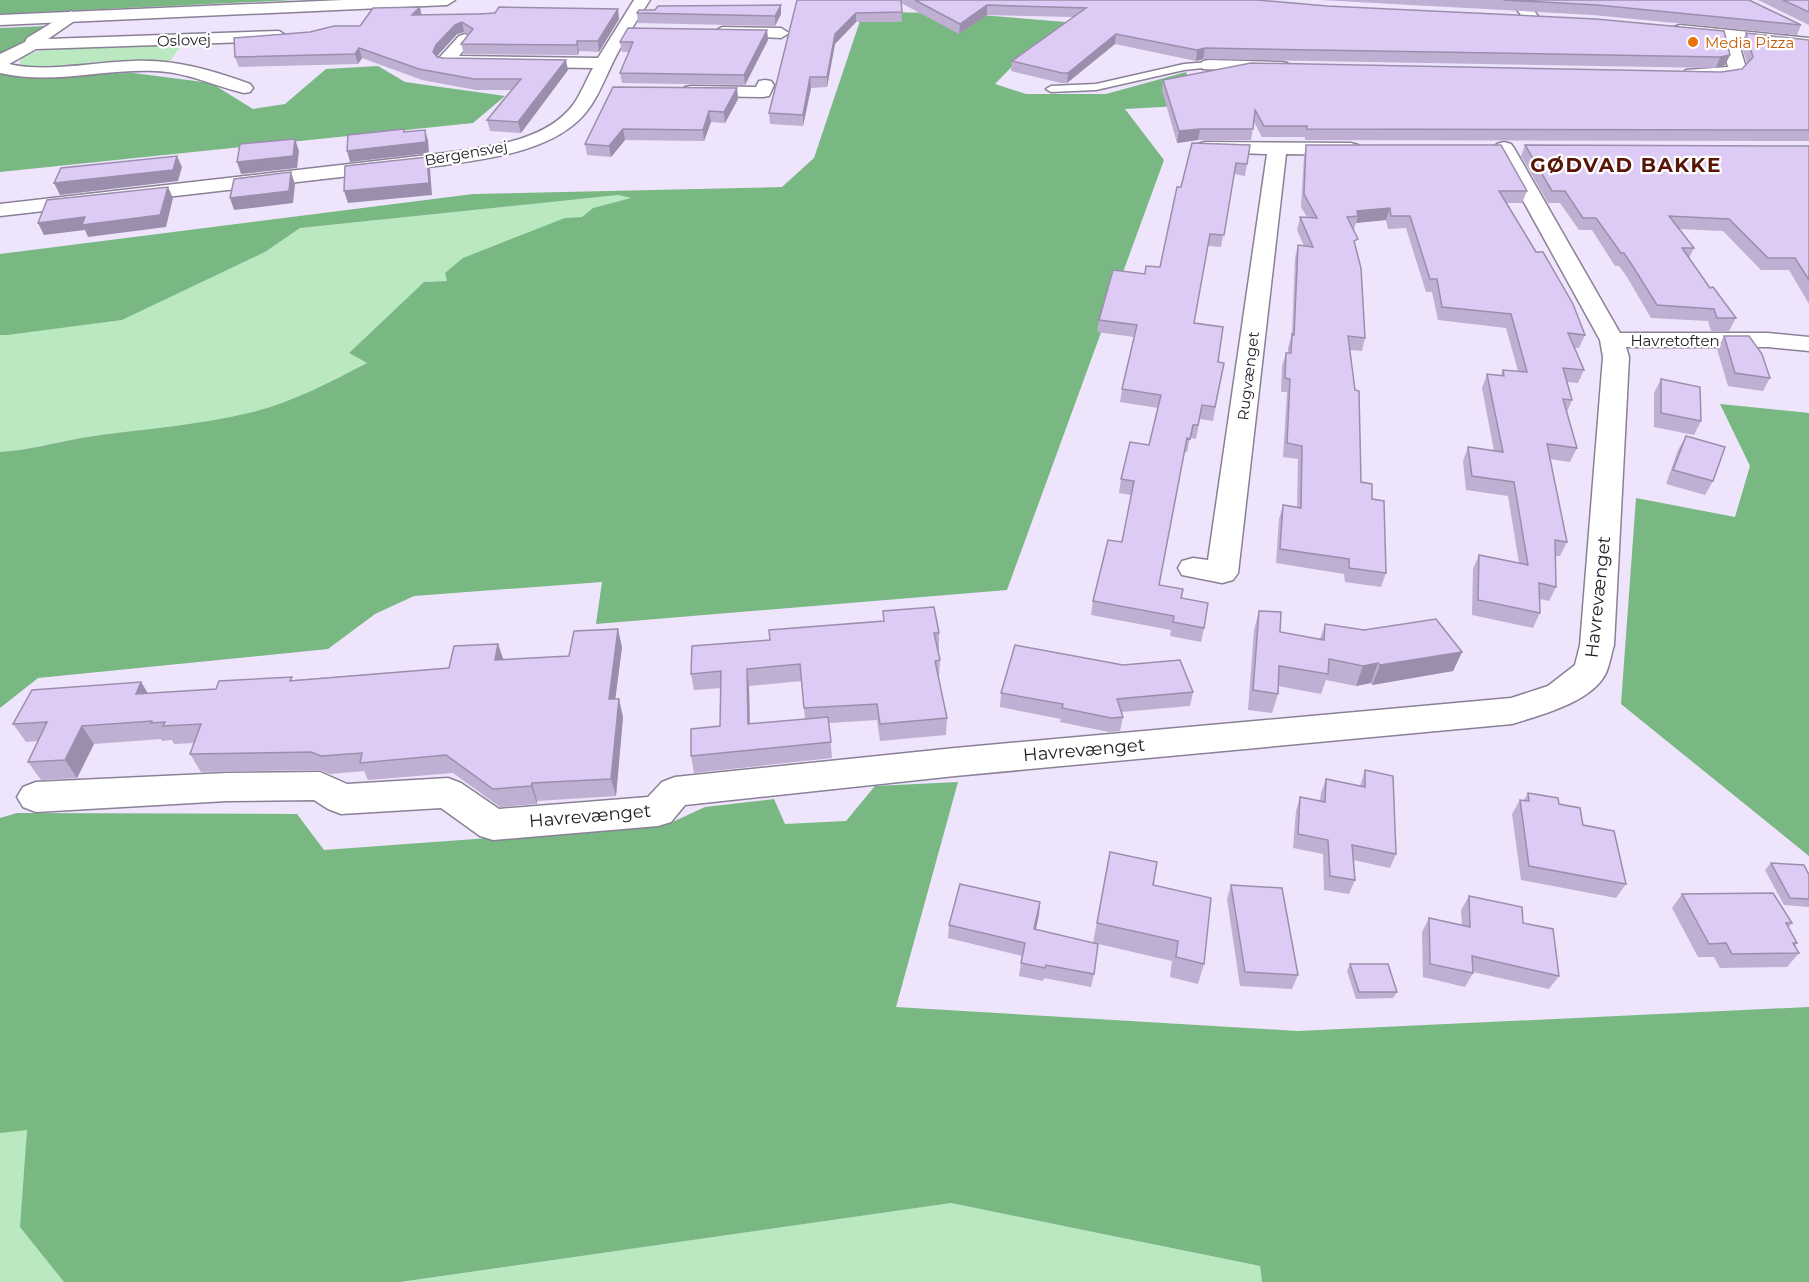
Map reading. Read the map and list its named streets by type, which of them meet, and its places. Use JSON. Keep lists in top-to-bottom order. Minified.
{"streets":{"street":["Oslovej","Bergensvej","Havretoften","Rugvænget","Havrevænget"]},"crossings":[["Havretoften","Havrevænget"]],"districts":["GØDVAD BAKKE"],"places":["Media Pizza"]}
